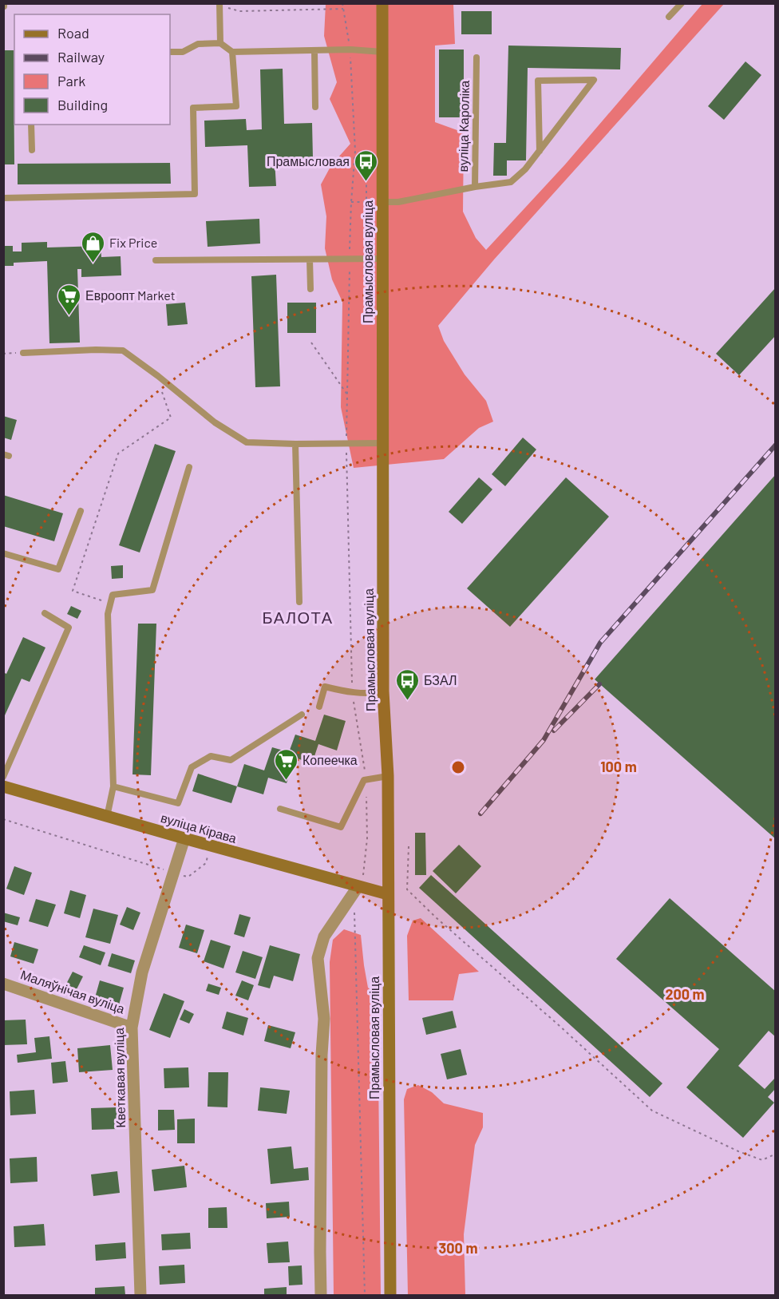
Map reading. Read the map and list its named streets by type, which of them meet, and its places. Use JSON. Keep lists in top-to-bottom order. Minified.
{"streets":{"main road":["Прамысловая вуліца","вуліца Кірава"],"street":["Маляўнічая вуліца","Кветкавая вуліца"],"lane":["вуліца Кароліка"]},"crossings":[["вуліца Кароліка","Прамысловая вуліца"],["Прамысловая вуліца","вуліца Кірава"],["вуліца Кірава","Кветкавая вуліца"],["Маляўнічая вуліца","Кветкавая вуліца"]],"districts":["БАЛОТА"],"places":{"bus stop":["Прамысловая","БЗАЛ"],"shop":["Fix Price"],"supermarket":["Евроопт Market","Копеечка"]},"legend":["Road","Railway","Park","Building"],"rings":["100 m","200 m","300 m"]}
